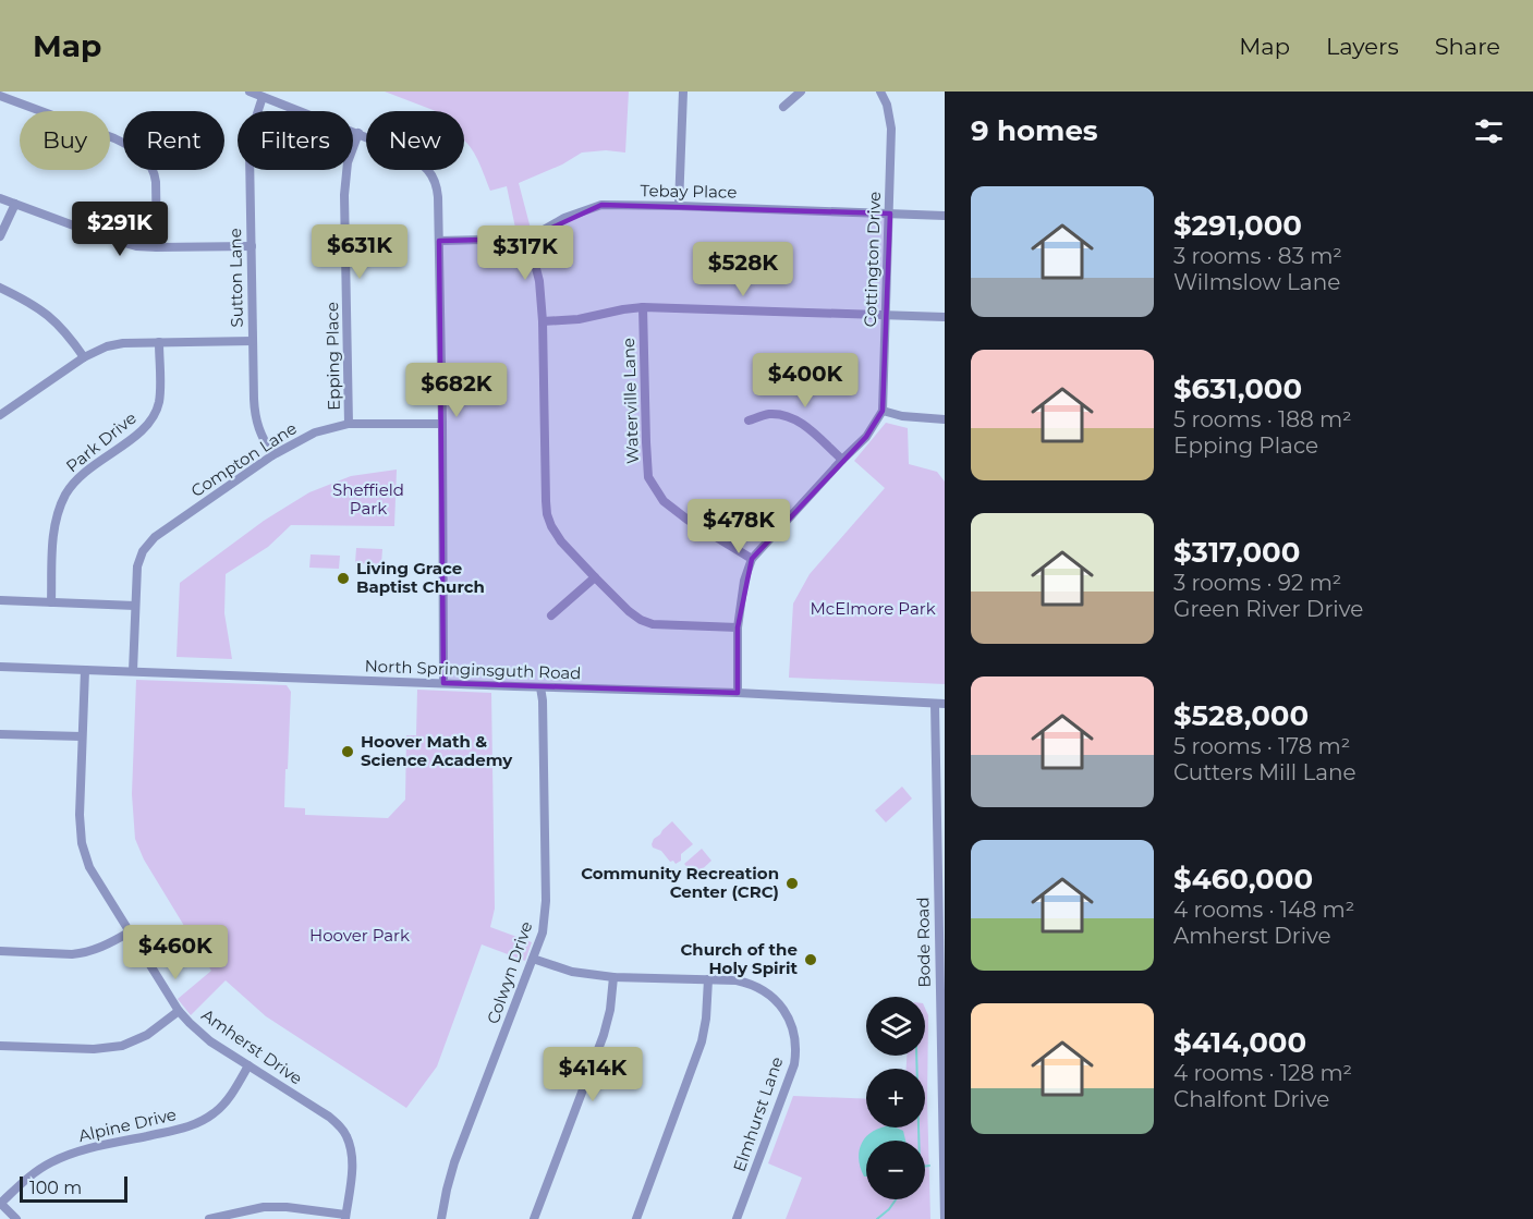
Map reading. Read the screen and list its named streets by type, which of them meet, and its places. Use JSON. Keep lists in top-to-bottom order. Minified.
{"streets":{"street":["Tebay Place","Cottington Drive","Sutton Lane","Epping Place","Waterville Lane","Park Drive","Compton Lane","North Springinsguth Road","Bode Road","Colwyn Drive","Amherst Drive","Elmhurst Lane","Alpine Drive"]},"crossings":[["Tebay Place","Cottington Drive"],["Sutton Lane","Compton Lane"],["Epping Place","Compton Lane"],["North Springinsguth Road","Bode Road"],["North Springinsguth Road","Colwyn Drive"],["North Springinsguth Road","Amherst Drive"],["Amherst Drive","Alpine Drive"]],"parks":["Sheffield Park","McElmore Park","Hoover Park"],"places":["Living Grace Baptist Church","Hoover Math & Science Academy","Community Recreation Center (CRC)","Church of the Holy Spirit"],"scale_bar":"100 m","page":{"header":"Map","nav":["Map","Layers","Share"],"heading":"9 homes","chip":["Buy","Rent","Filters","New"],"list":[{"name":"$291,000","note":"3 rooms · 83 m² · Wilmslow Lane"},{"name":"$631,000","note":"5 rooms · 188 m² · Epping Place"},{"name":"$317,000","note":"3 rooms · 92 m² · Green River Drive"},{"name":"$528,000","note":"5 rooms · 178 m² · Cutters Mill Lane"},{"name":"$460,000","note":"4 rooms · 148 m² · Amherst Drive"},{"name":"$414,000","note":"4 rooms · 128 m² · Chalfont Drive"}],"price":["$291K","$631K","$317K","$528K","$400K","$682K","$478K","$460K","$414K"],"map_buttons":["+","−"],"scale":"100 m"}}
